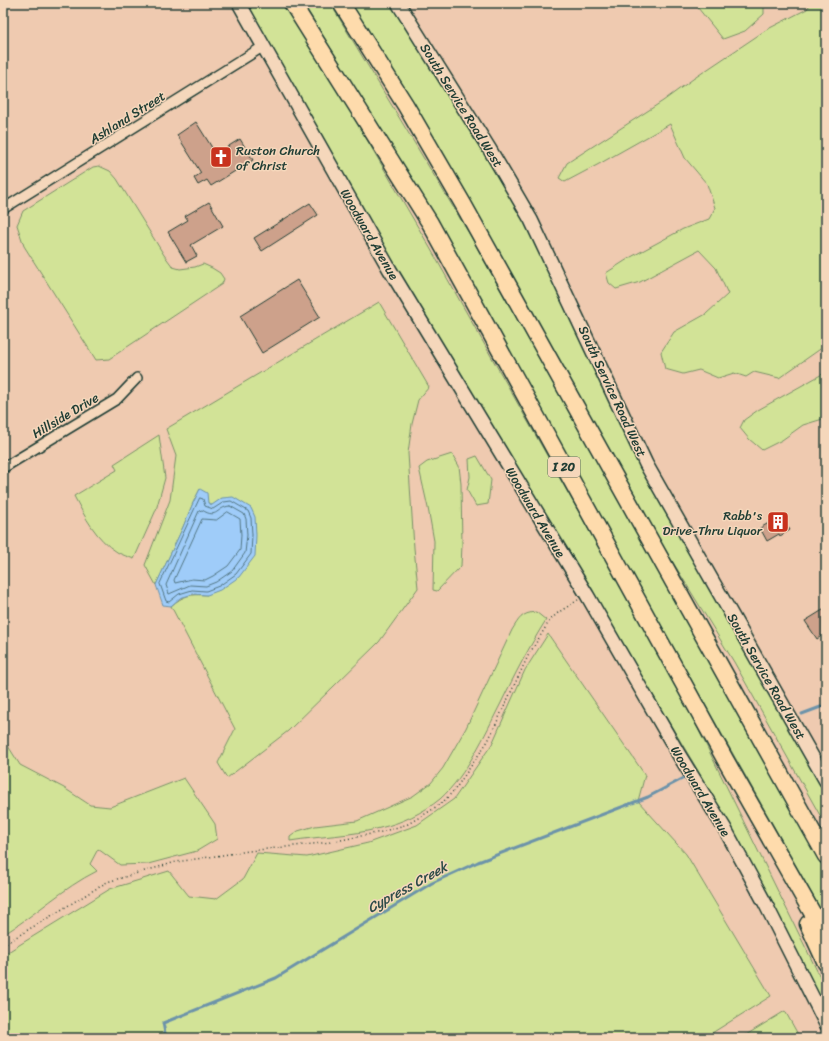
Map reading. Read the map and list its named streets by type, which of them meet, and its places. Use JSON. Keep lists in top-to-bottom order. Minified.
{"streets":{"highway":["I 20"],"main road":["South Service Road West","Woodward Avenue"],"street":["Ashland Street","Hillside Drive"]},"crossings":[["Ashland Street","Woodward Avenue"]],"water":["Cypress Creek"],"places":{"church":["Ruston Church of Christ"],"building":["Rabb's Drive-Thru Liquor"]}}
